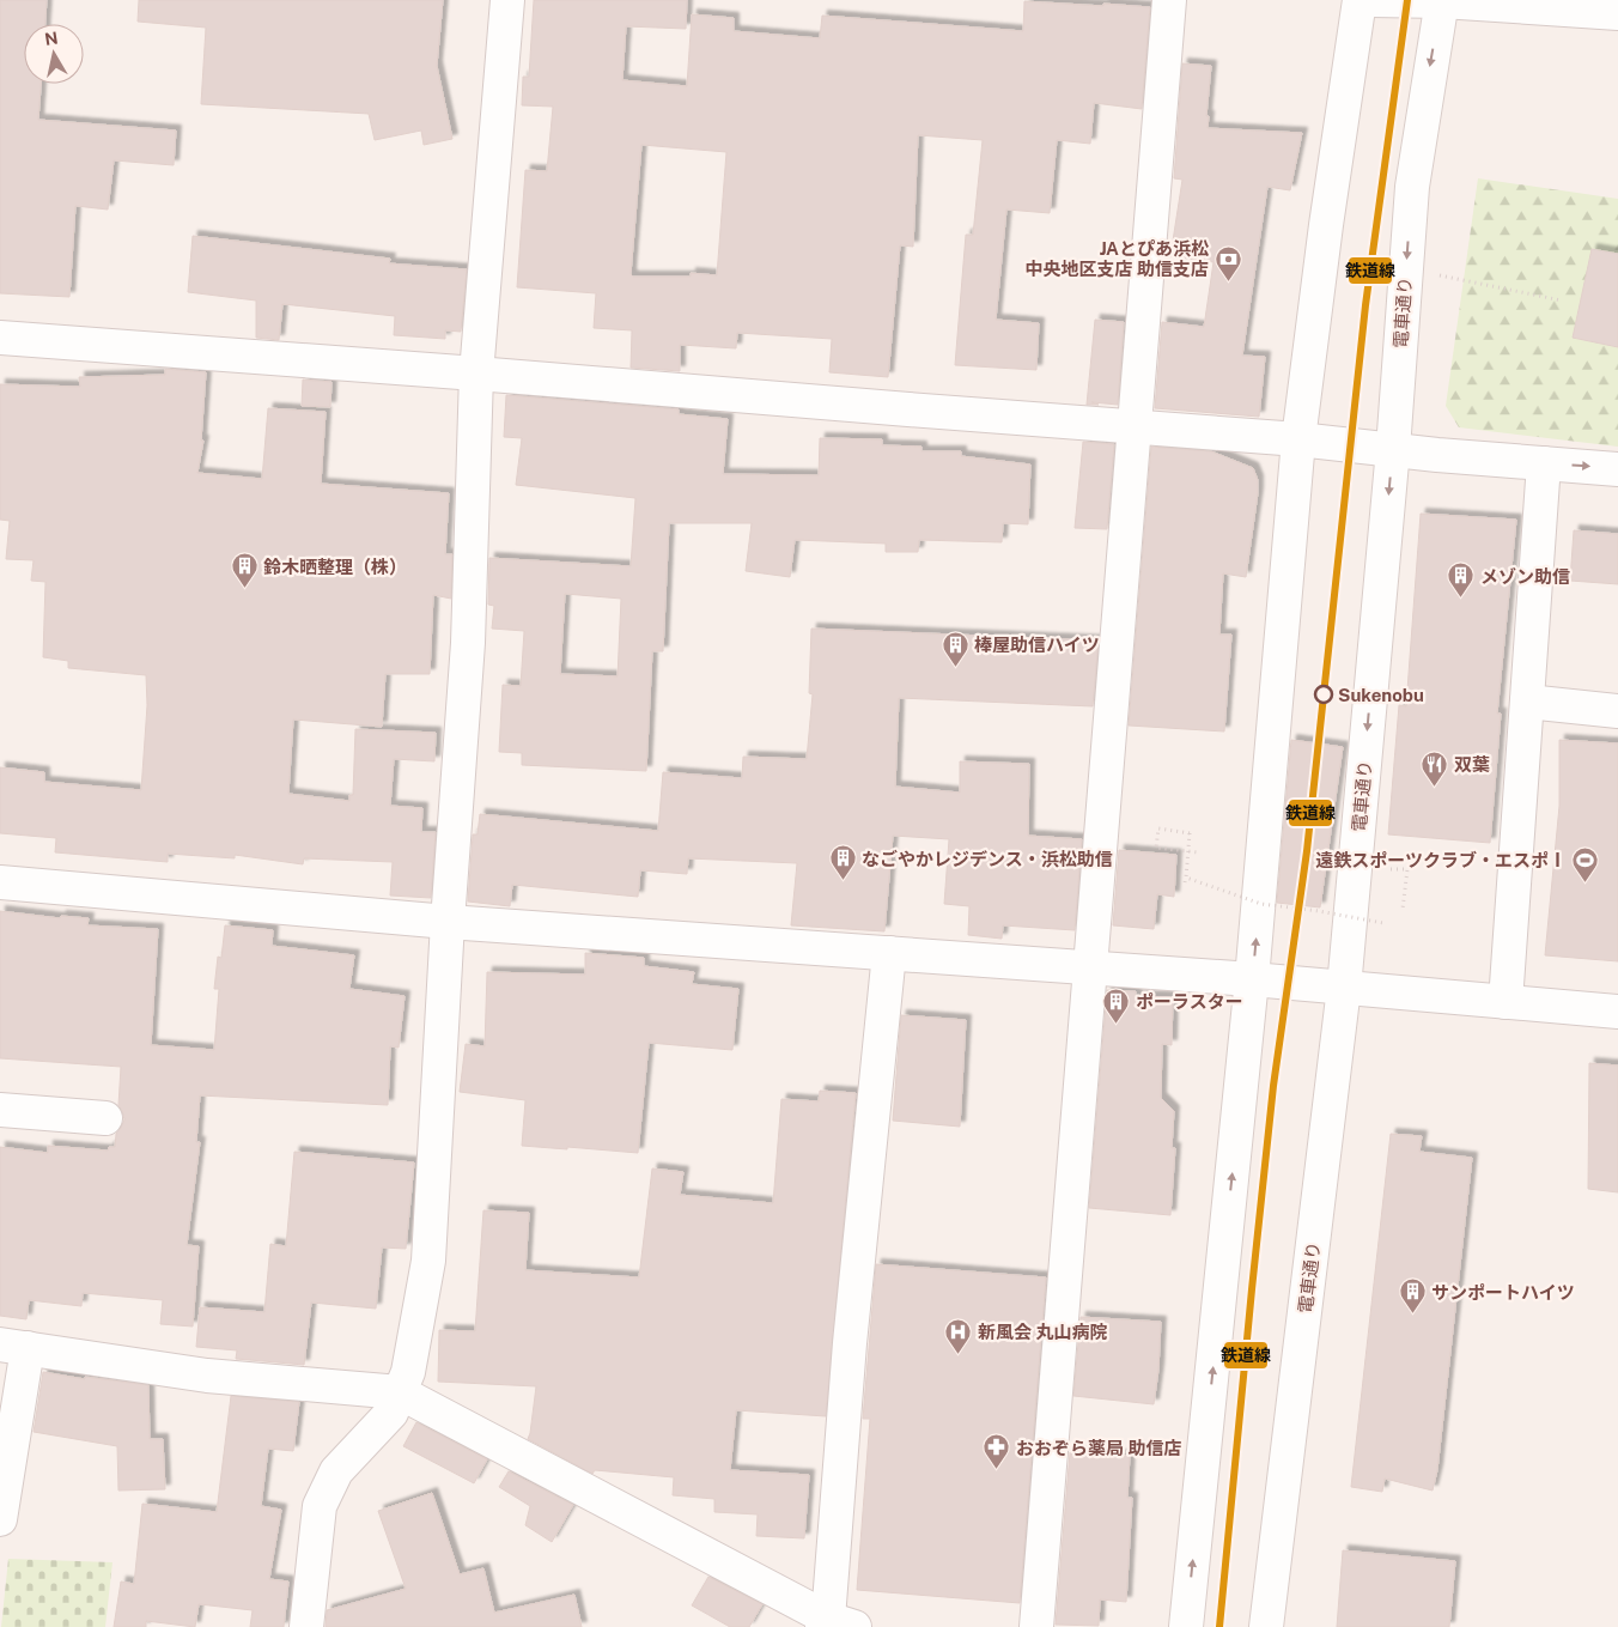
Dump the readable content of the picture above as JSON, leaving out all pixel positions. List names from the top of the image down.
{
  "streets": {
    "street": ["電車通り"]
  },
  "places": {
    "bank": ["JAとぴあ浜松 中央地区支店 助信支店"],
    "building": [
      "鈴木晒整理（株）",
      "メゾン助信",
      "棒屋助信ハイツ",
      "なごやかレジデンス・浜松助信",
      "ポーラスター",
      "サンポートハイツ"
    ],
    "other": ["Sukenobu"],
    "restaurant": ["双葉"],
    "sports": ["遠鉄スポーツクラブ・エスポⅠ"],
    "hospital": ["新風会 丸山病院"],
    "pharmacy": ["おおぞら薬局 助信店"]
  },
  "lines": ["transit line 鉄道線"],
  "north": "top"
}
